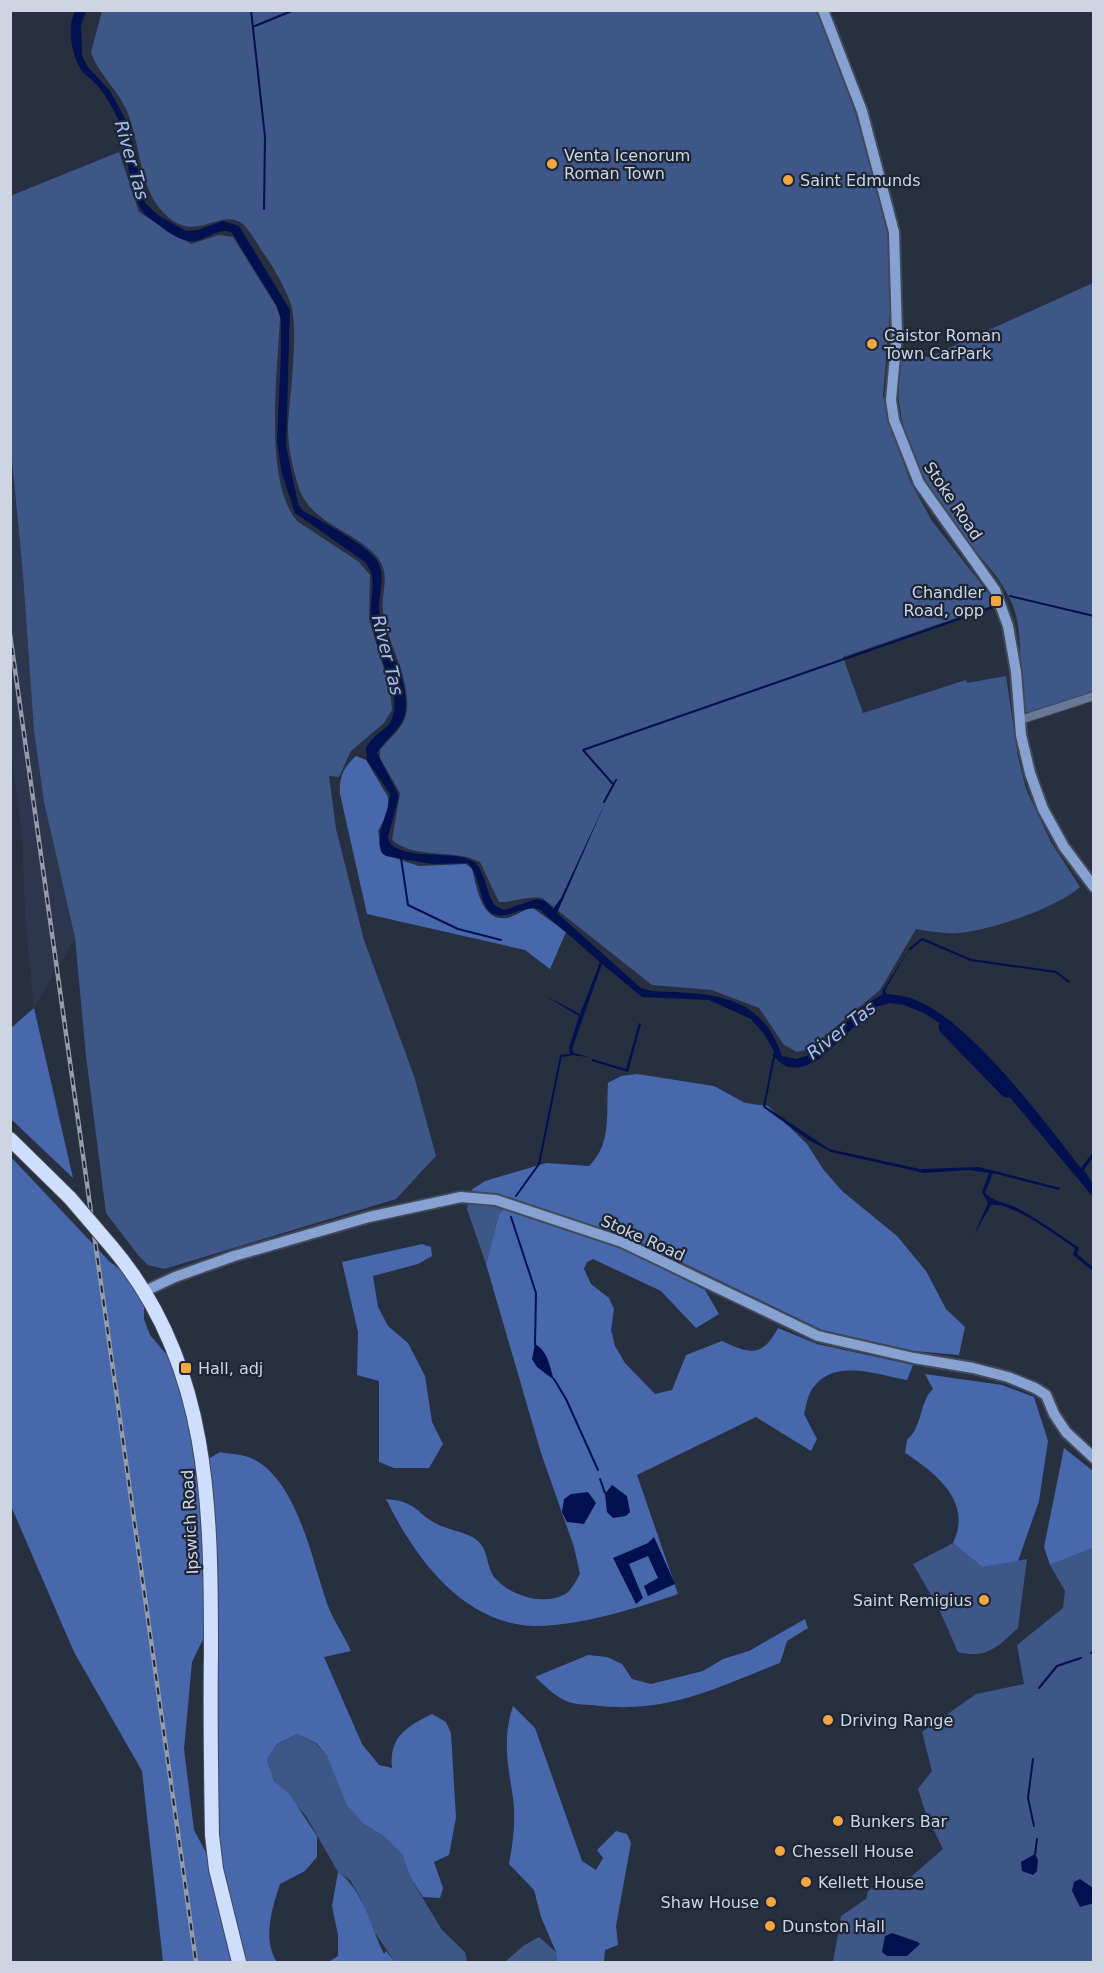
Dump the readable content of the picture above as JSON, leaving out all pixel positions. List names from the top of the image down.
{
  "streets": {
    "highway": ["Ipswich Road"],
    "street": ["Stoke Road"]
  },
  "crossings": [
    ["Stoke Road", "Ipswich Road"]
  ],
  "water": ["River Tas"],
  "places": {
    "other": [
      "Venta Icenorum Roman Town",
      "Saint Edmunds",
      "Caistor Roman Town CarPark",
      "Saint Remigius",
      "Driving Range",
      "Bunkers Bar",
      "Chessell House",
      "Kellett House",
      "Shaw House",
      "Dunston Hall"
    ],
    "transit": ["Chandler Road, opp", "Hall, adj"]
  }
}
